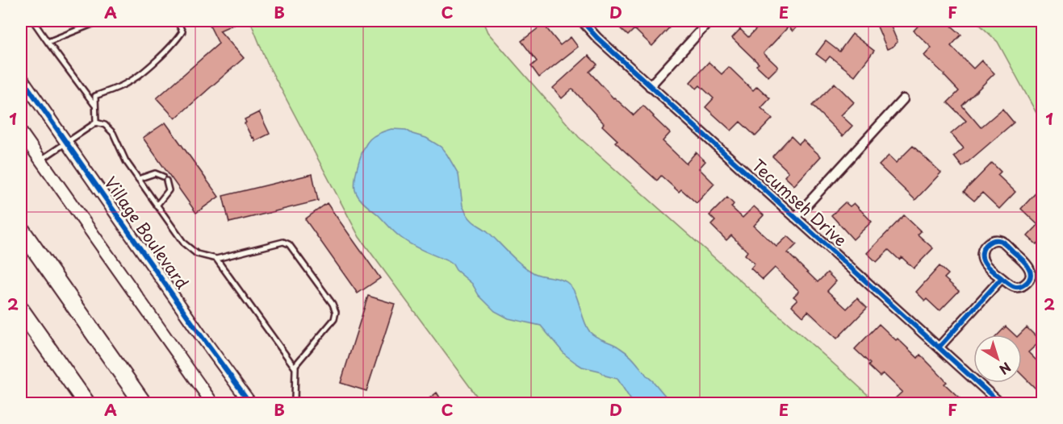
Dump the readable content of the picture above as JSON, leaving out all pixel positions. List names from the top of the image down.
{
  "streets": {
    "street": ["Tecumseh Drive", "Village Boulevard"]
  },
  "north": "bottom right",
  "grid": {
    "columns": [
      "A",
      "B",
      "C",
      "D",
      "E",
      "F"
    ],
    "rows": ["1", "2"]
  }
}
